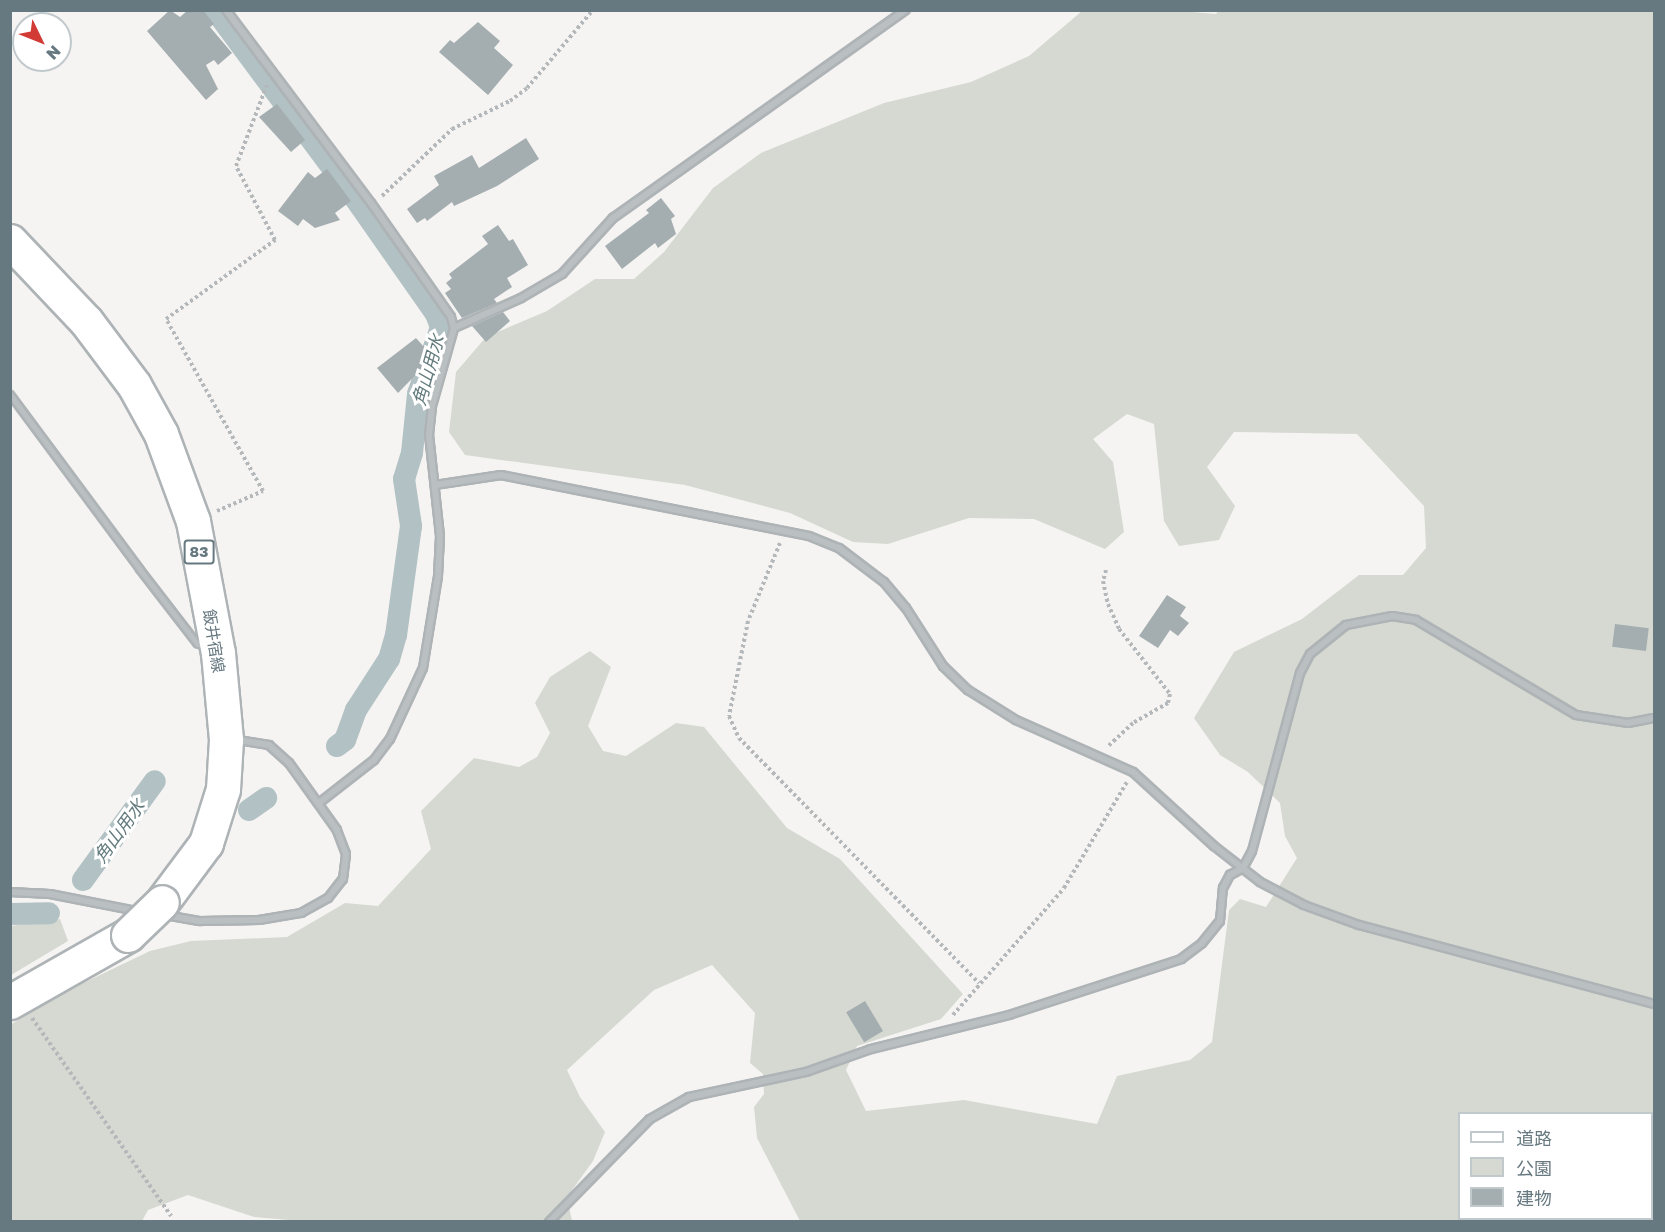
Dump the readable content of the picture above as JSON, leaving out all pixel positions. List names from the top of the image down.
{
  "streets": {
    "main road": ["83", "飯井宿線"]
  },
  "water": ["角山用水"],
  "legend": ["道路", "公園", "建物"],
  "north": "bottom right"
}
